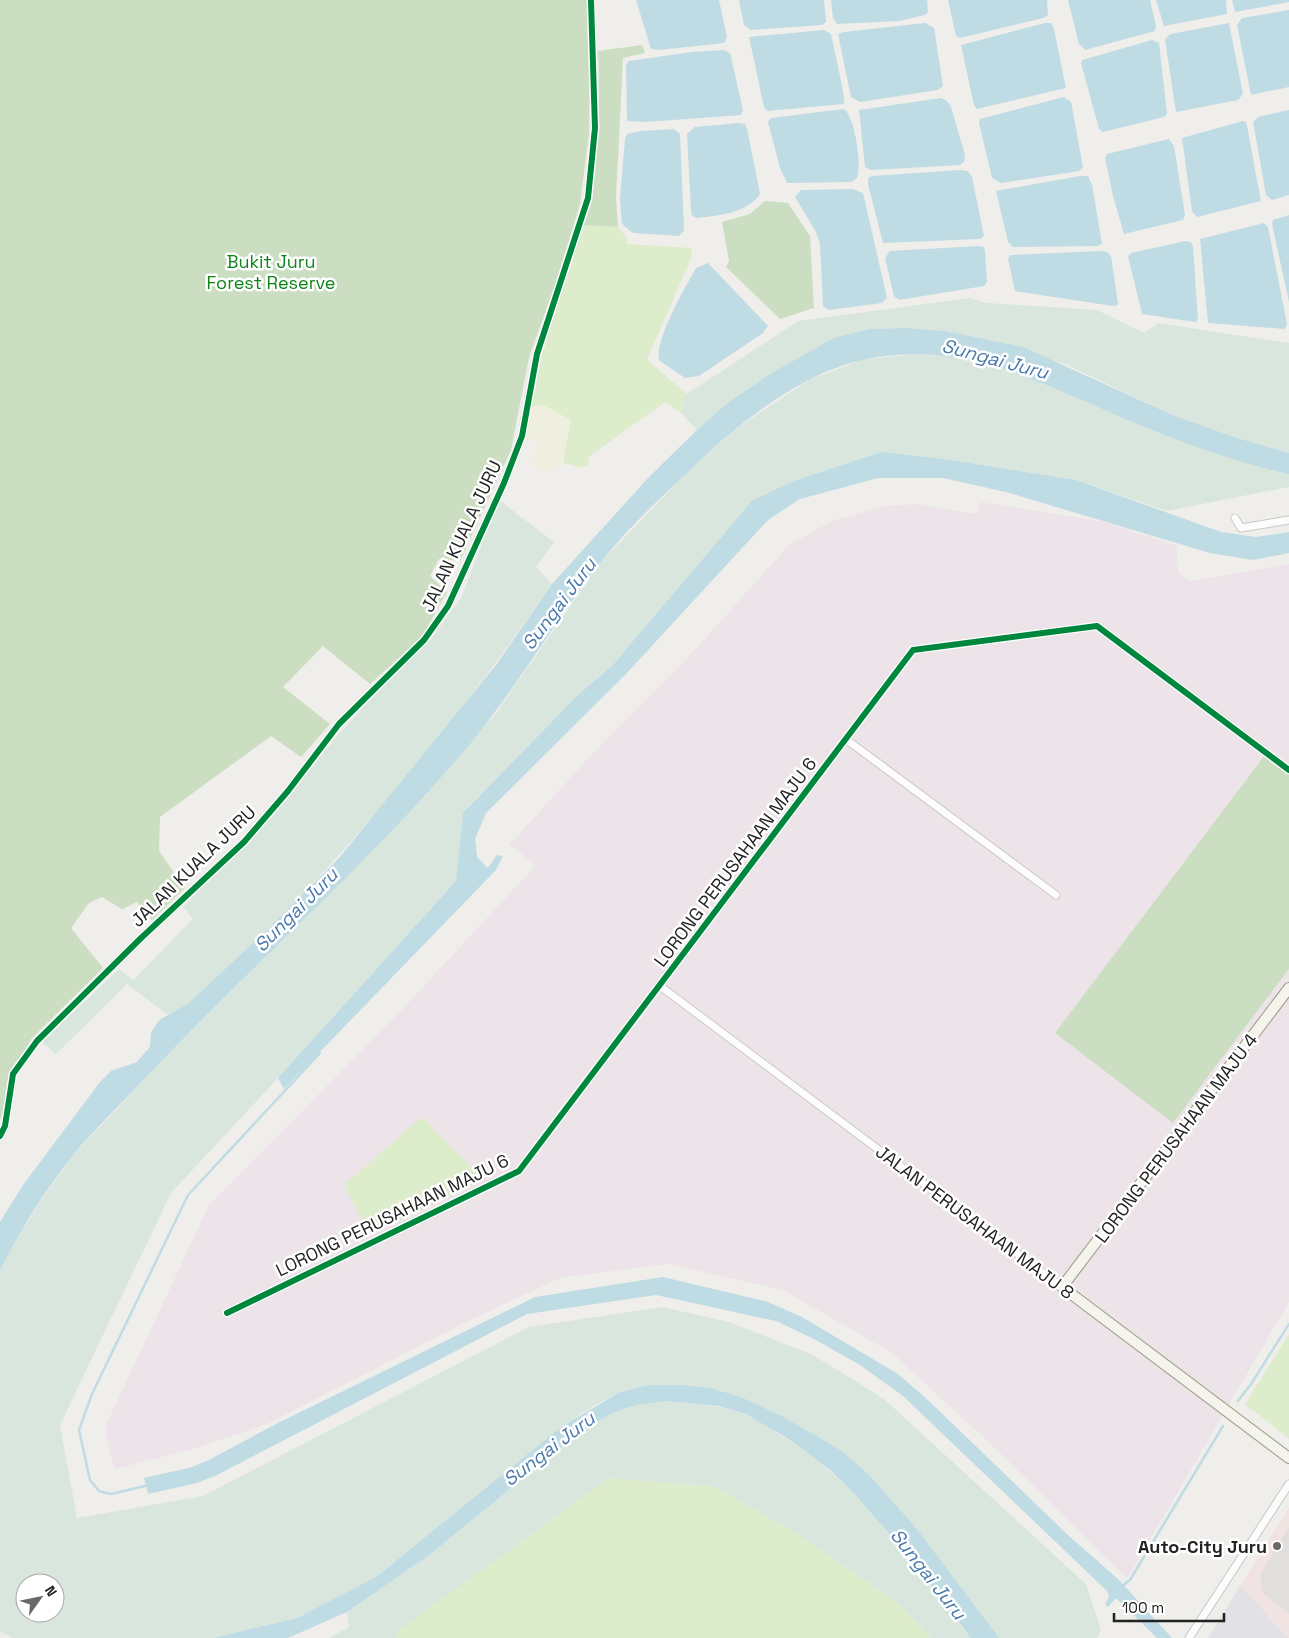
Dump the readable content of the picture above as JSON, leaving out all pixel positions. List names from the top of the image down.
{
  "streets": {
    "street": [
      "JALAN KUALA JURU",
      "LORONG PERUSAHAAN MAJU 6",
      "LORONG PERUSAHAAN MAJU 4",
      "JALAN PERUSAHAAN MAJU 8"
    ]
  },
  "crossings": [
    ["LORONG PERUSAHAAN MAJU 6", "JALAN PERUSAHAAN MAJU 8"],
    ["LORONG PERUSAHAAN MAJU 4", "JALAN PERUSAHAAN MAJU 8"]
  ],
  "water": ["Sungai Juru"],
  "parks": ["Bukit Juru Forest Reserve"],
  "places": ["Auto-City Juru"],
  "scale_bar": "100 m",
  "north": "top right"
}
